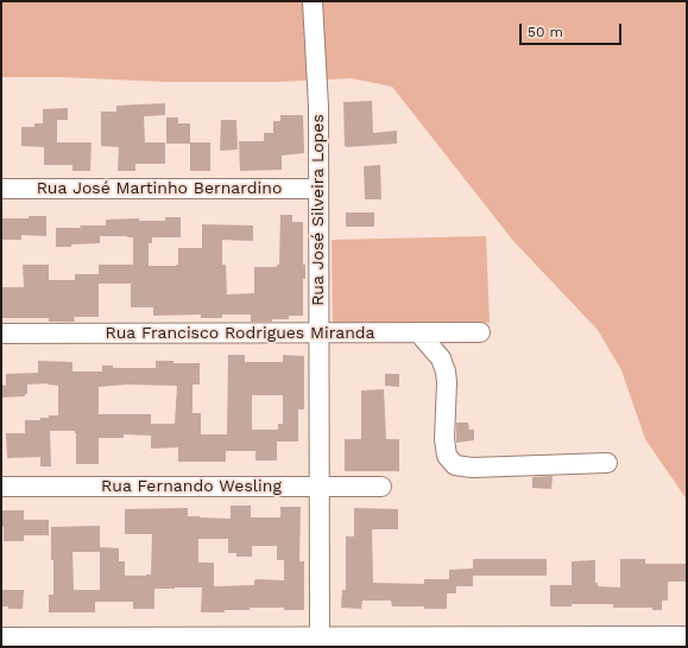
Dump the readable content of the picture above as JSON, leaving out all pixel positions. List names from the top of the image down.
{
  "streets": {
    "street": [
      "Rua José Martinho Bernardino",
      "Rua José Silveira Lopes",
      "Rua Francisco Rodrigues Miranda",
      "Rua Fernando Wesling"
    ]
  },
  "crossings": [
    ["Rua José Martinho Bernardino", "Rua José Silveira Lopes"],
    ["Rua José Silveira Lopes", "Rua Francisco Rodrigues Miranda"],
    ["Rua José Silveira Lopes", "Rua Fernando Wesling"]
  ],
  "scale_bar": "50 m"
}
